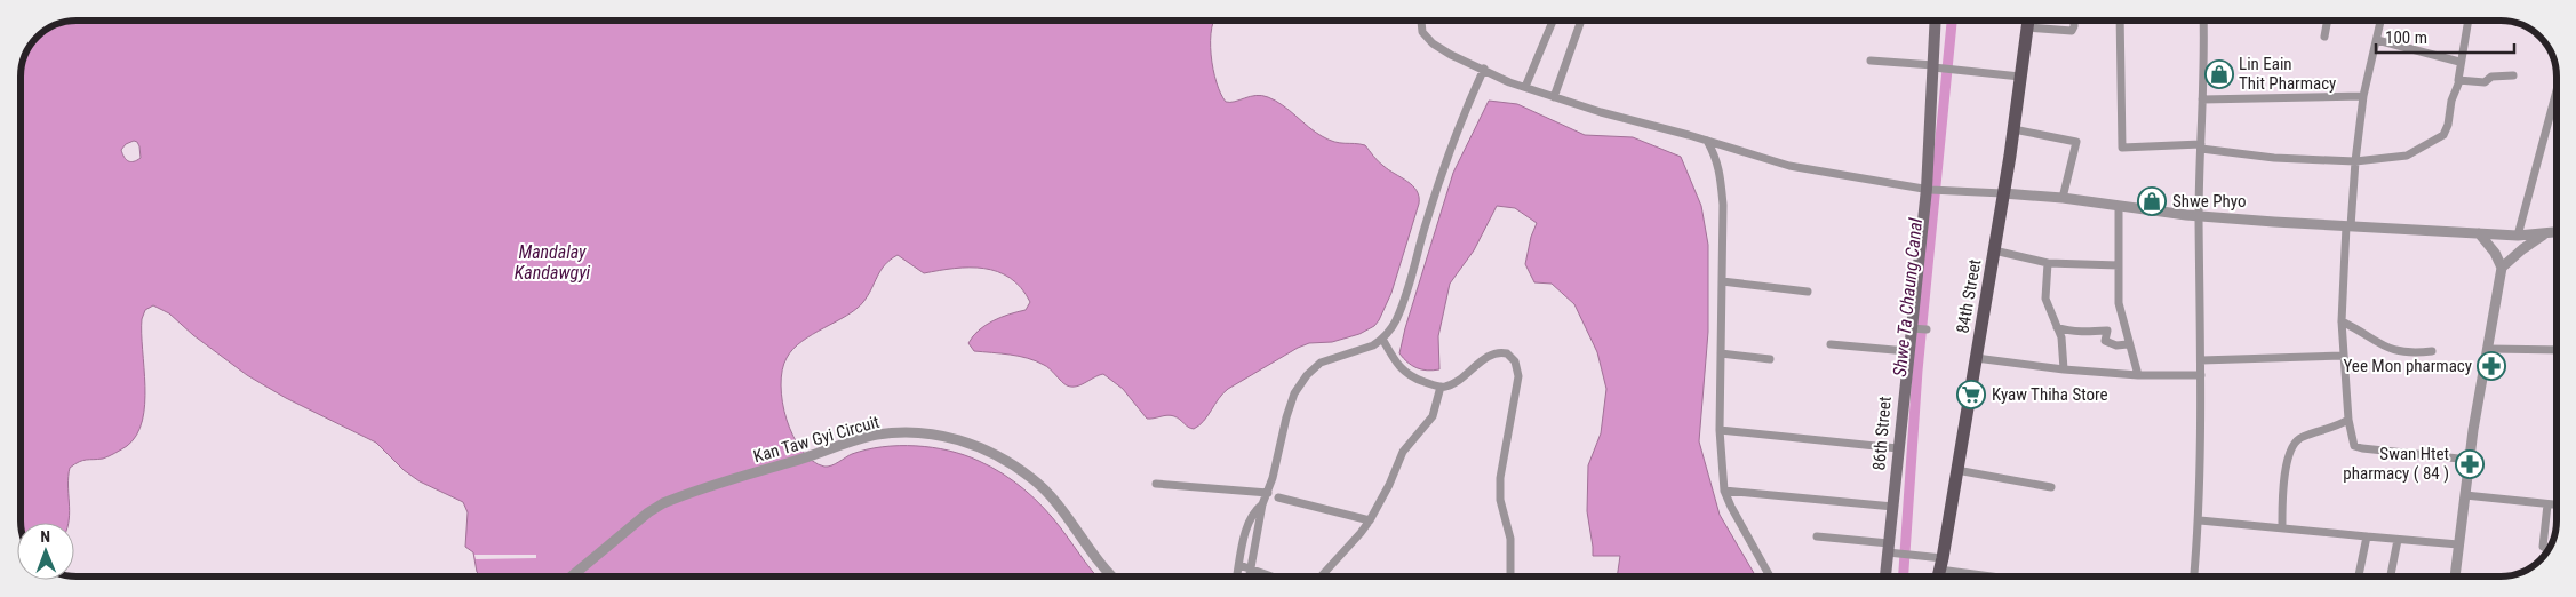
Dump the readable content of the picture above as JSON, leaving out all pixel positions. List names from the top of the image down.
{
  "streets": {
    "main road": ["84th Street", "86th Street"],
    "street": ["Kan Taw Gyi Circuit"]
  },
  "water": ["Mandalay Kandawgyi", "Shwe Ta Chaung Canal"],
  "places": {
    "shop": ["Lin Eain Thit Pharmacy", "Shwe Phyo"],
    "pharmacy": ["Yee Mon pharmacy", "Swan Htet pharmacy ( 84 )"],
    "supermarket": ["Kyaw Thiha Store"]
  },
  "scale_bar": "100 m",
  "north": "top"
}
